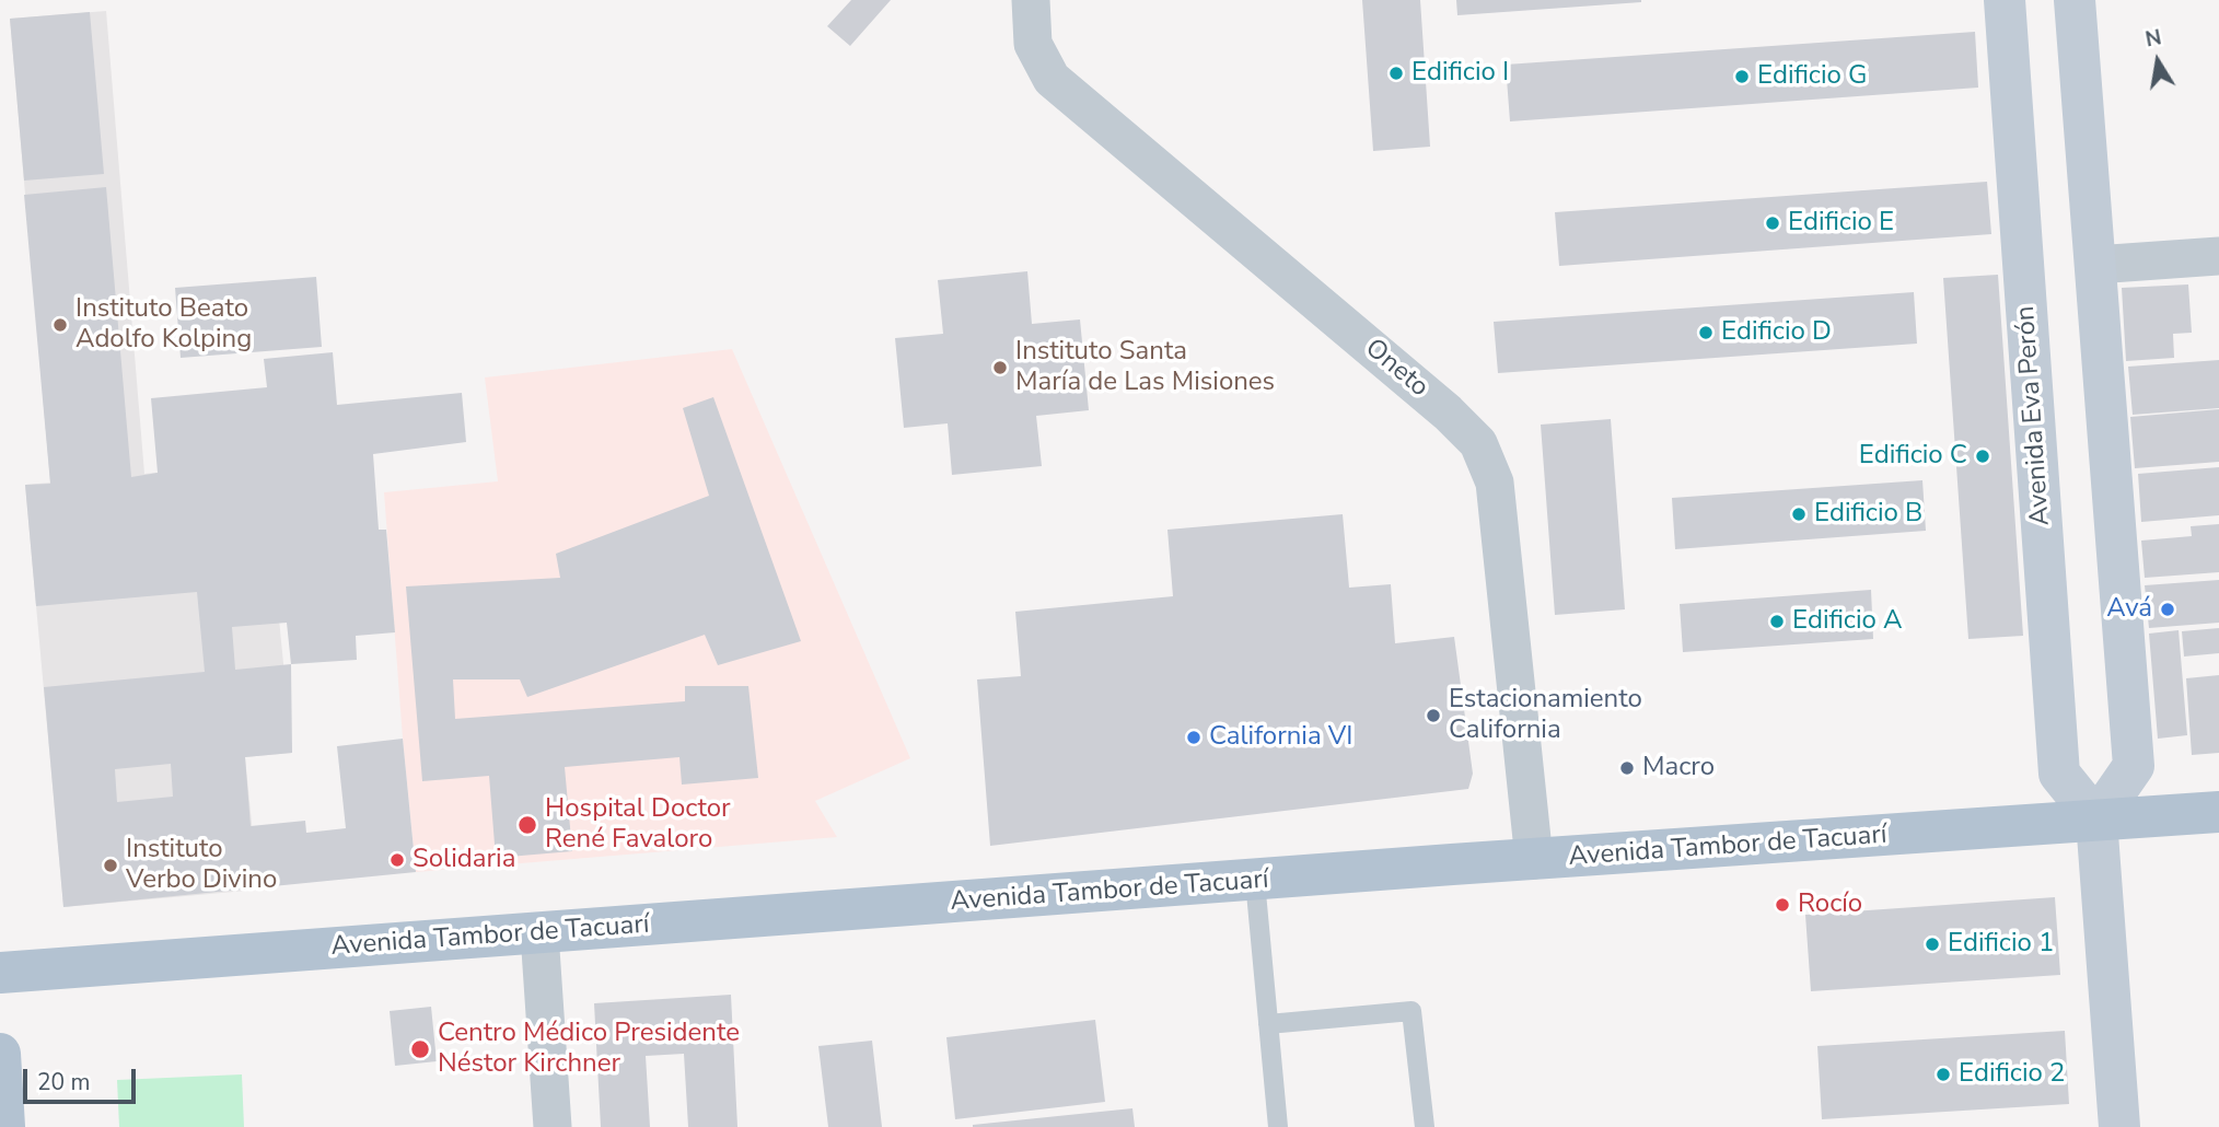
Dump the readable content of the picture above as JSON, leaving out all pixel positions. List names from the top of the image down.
{
  "streets": {
    "main road": ["Avenida Eva Perón", "Avenida Tambor de Tacuarí"],
    "street": ["Oneto"]
  },
  "crossings": [
    ["Oneto", "Avenida Tambor de Tacuarí"],
    ["Avenida Eva Perón", "Avenida Tambor de Tacuarí"]
  ],
  "places": [
    "Edificio I",
    "Edificio G",
    "Edificio E",
    "Instituto Beato Adolfo Kolping",
    "Edificio D",
    "Instituto Santa María de Las Misiones",
    "Edificio C",
    "Edificio B",
    "Avá",
    "Edificio A",
    "Estacionamiento California",
    "California VI",
    "Macro",
    "Hospital Doctor René Favaloro",
    "Solidaria",
    "Instituto Verbo Divino",
    "Rocío",
    "Edificio 1",
    "Centro Médico Presidente Néstor Kirchner",
    "Edificio 2"
  ],
  "scale_bar": "20 m",
  "north": "top"
}
